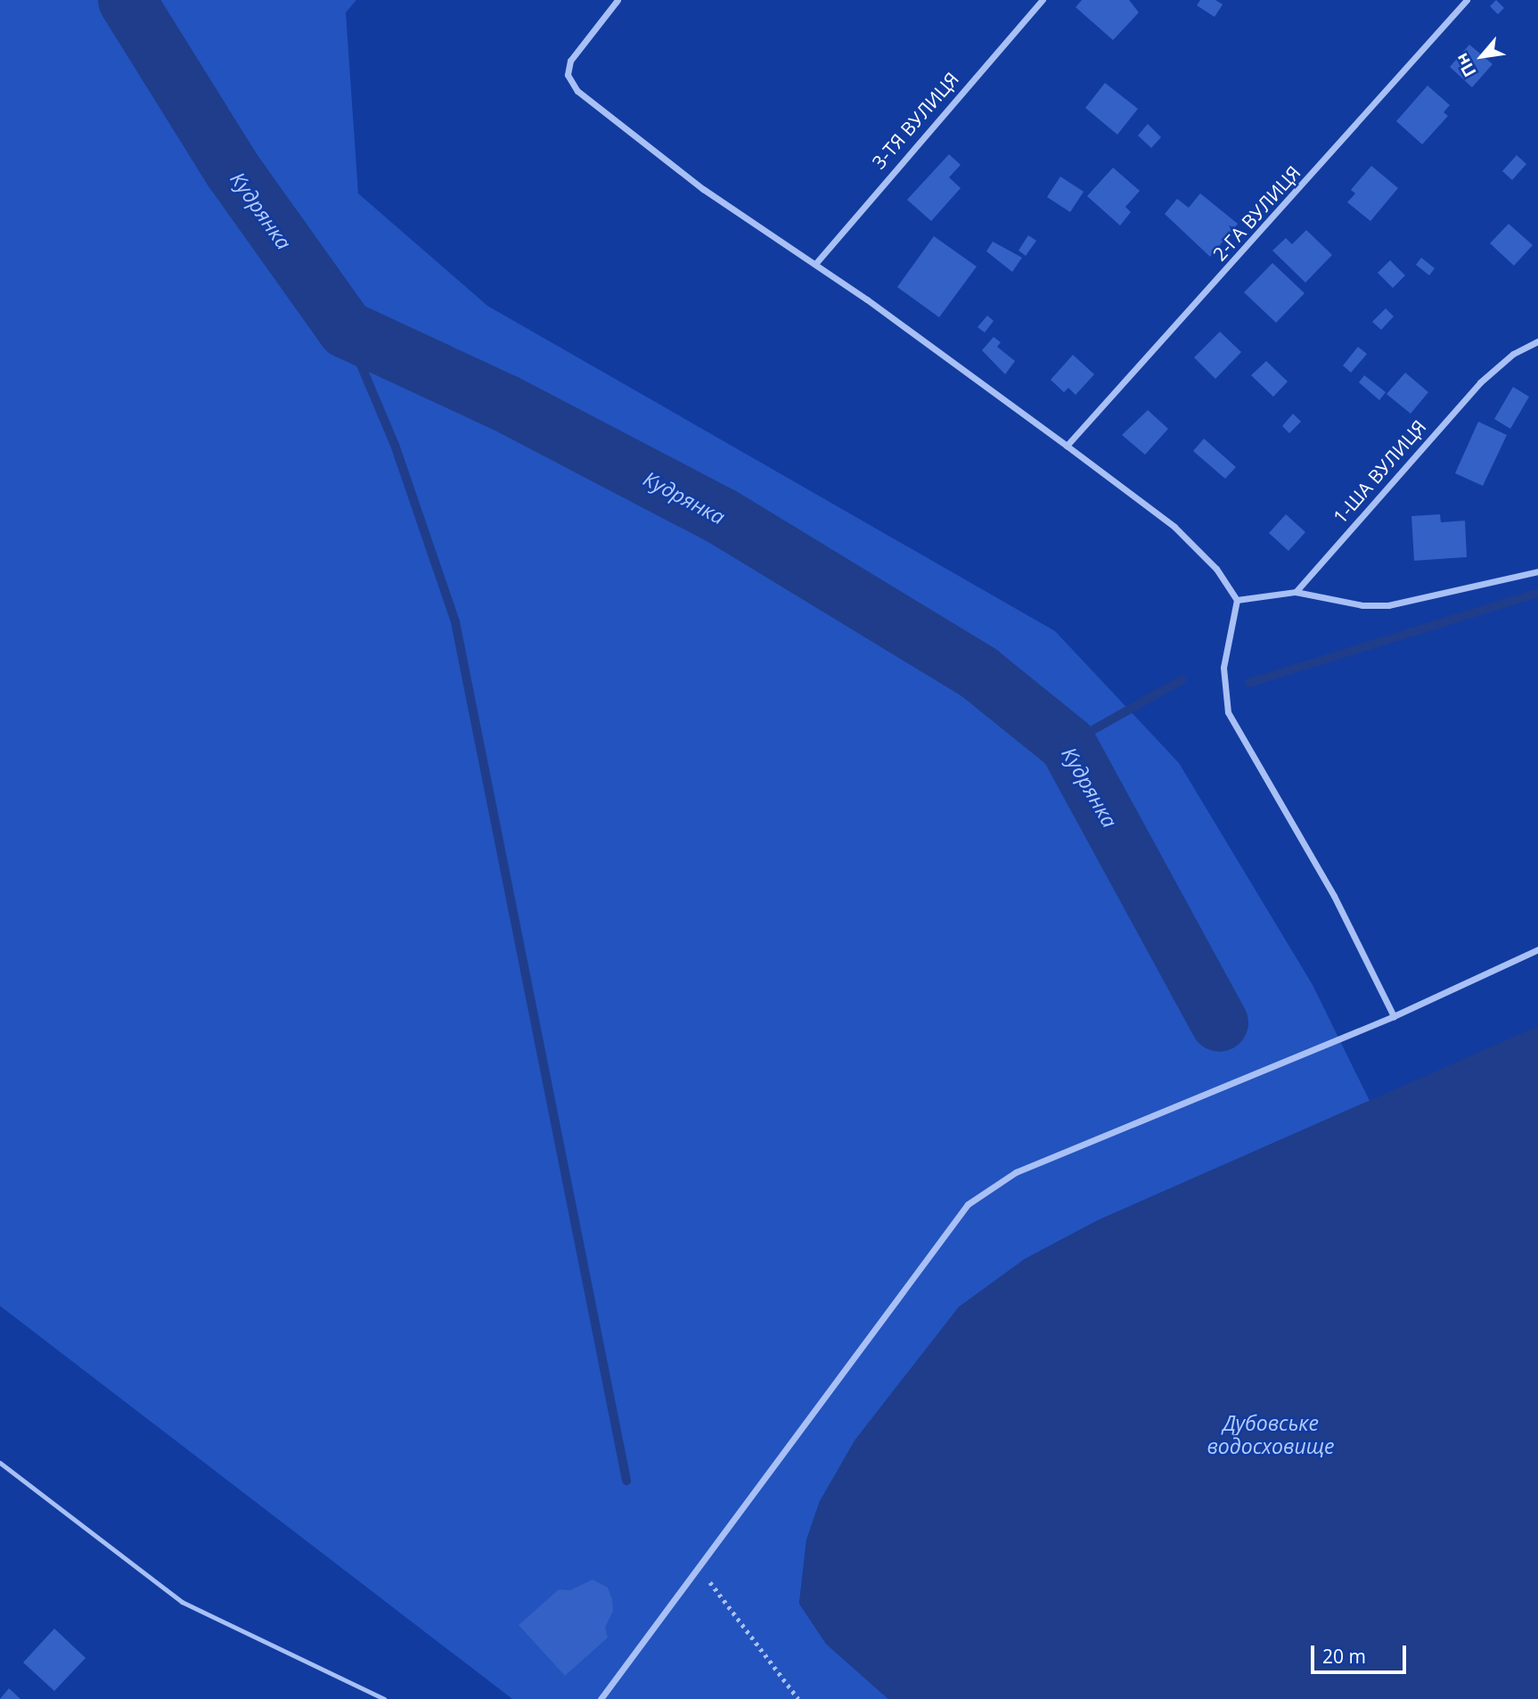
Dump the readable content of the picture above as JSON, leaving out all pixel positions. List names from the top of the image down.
{
  "streets": {
    "street": ["3-ТЯ ВУЛИЦЯ", "2-ГА ВУЛИЦЯ", "1-ША ВУЛИЦЯ"]
  },
  "water": ["Кудрянка", "Дубовське водосховище"],
  "scale_bar": "20 m",
  "north": "bottom left"
}
